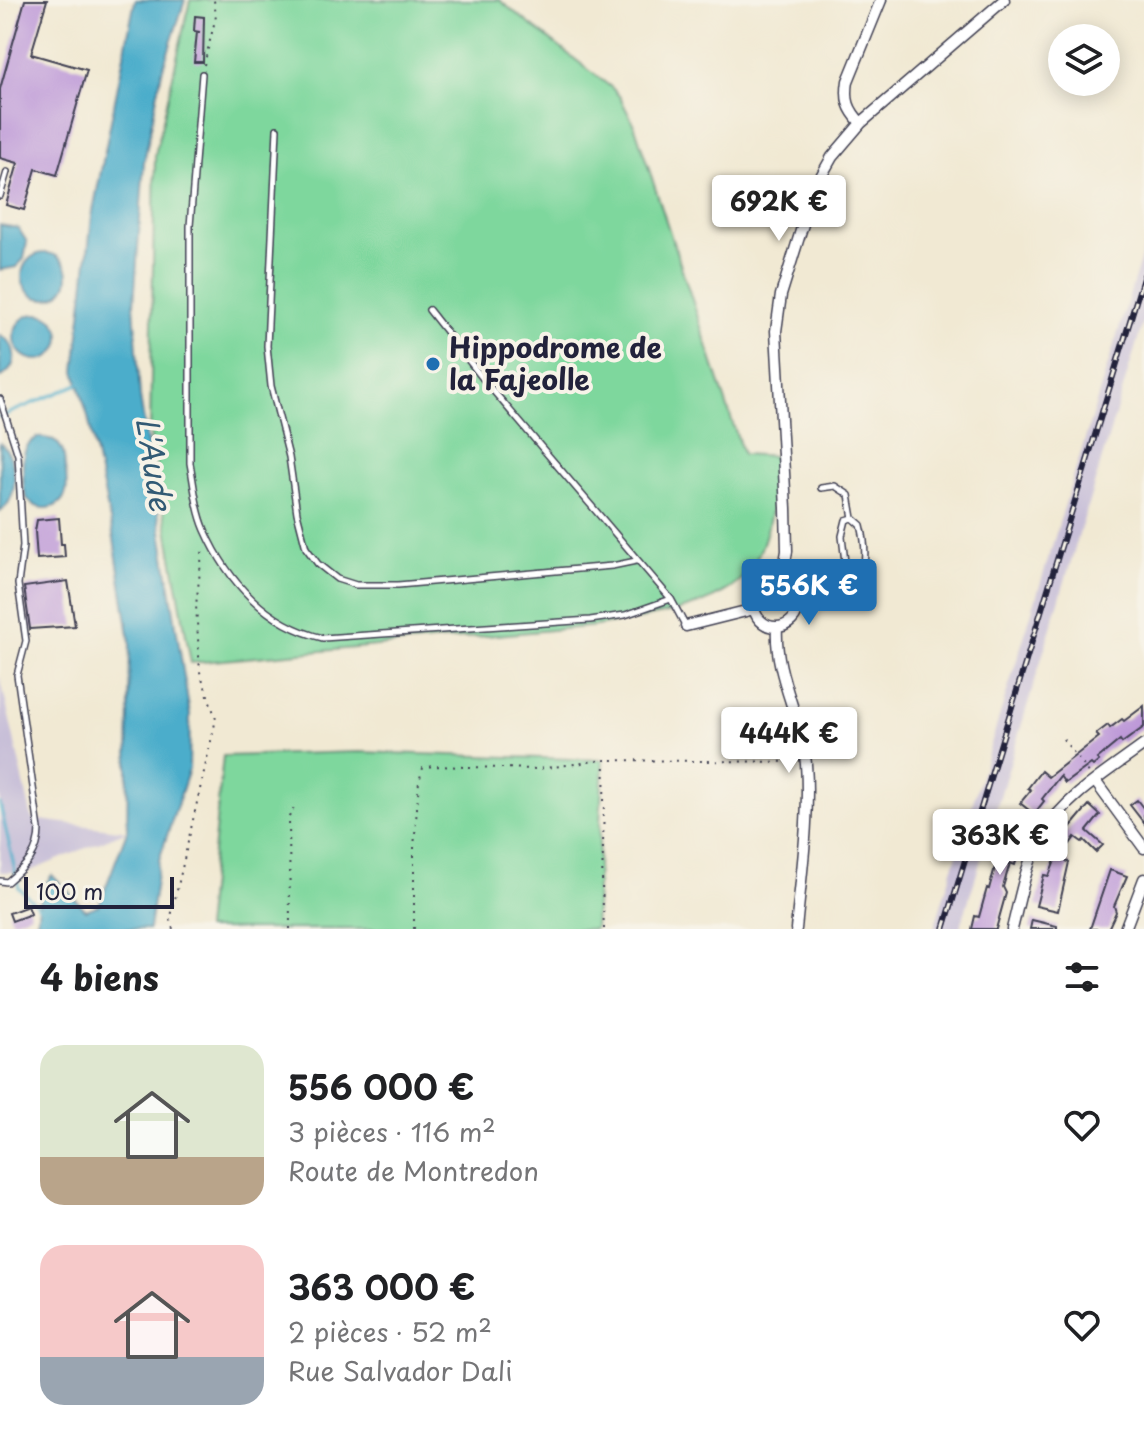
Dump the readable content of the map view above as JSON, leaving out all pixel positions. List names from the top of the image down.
{
  "water": ["L'Aude"],
  "places": ["Hippodrome de la Fajeolle"],
  "scale_bar": "100 m",
  "page": {
    "price": [
      "692K €",
      "556K €",
      "444K €",
      "363K €"
    ],
    "scale": "100 m",
    "heading": "4 biens",
    "list": [
      {
        "name": "556 000 €",
        "note": "3 pièces · 116 m² · Route de Montredon"
      },
      {
        "name": "363 000 €",
        "note": "2 pièces · 52 m² · Rue Salvador Dali"
      }
    ]
  }
}
